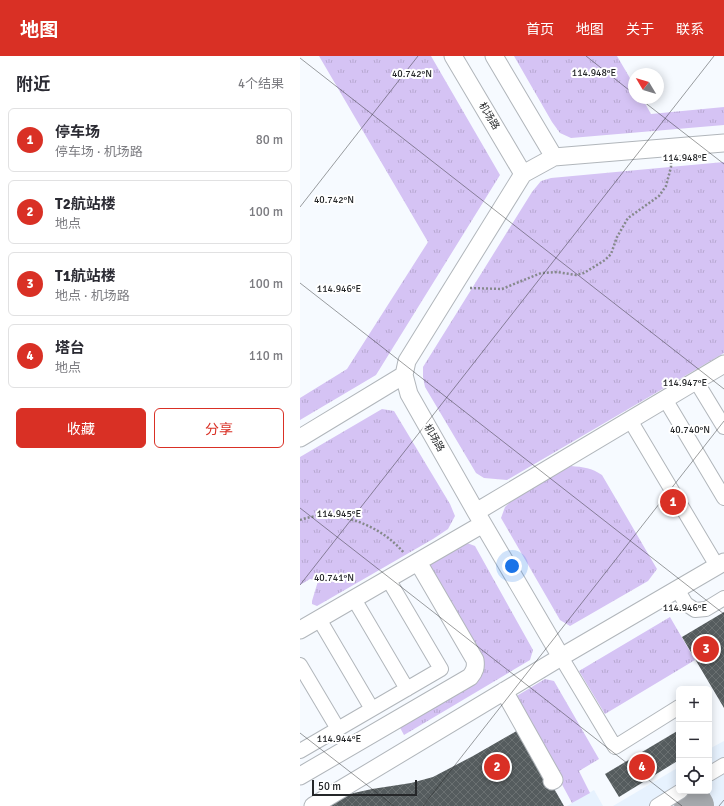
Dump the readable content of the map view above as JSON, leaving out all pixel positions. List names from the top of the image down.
{
  "streets": {
    "street": ["机场路"]
  },
  "scale_bar": "50 m",
  "north": "top left",
  "page": {
    "header": "地图",
    "nav": [
      "首页",
      "地图",
      "关于",
      "联系"
    ],
    "heading": ["附近", "4个结果"],
    "list": [
      {
        "mark": "1",
        "name": "停车场",
        "note": "停车场 · 机场路",
        "value": "80 m"
      },
      {
        "mark": "2",
        "name": "T2航站楼",
        "note": "地点",
        "value": "100 m"
      },
      {
        "mark": "3",
        "name": "T1航站楼",
        "note": "地点 · 机场路",
        "value": "100 m"
      },
      {
        "mark": "4",
        "name": "塔台",
        "note": "地点",
        "value": "110 m"
      }
    ],
    "buttons": ["收藏", "分享"],
    "pins": [
      "1",
      "3",
      "2",
      "4"
    ],
    "map_buttons": ["+", "−"],
    "scale": "50 m"
  },
  "coordinates": [
    "114.948°E",
    "40.742°N",
    "114.946°E",
    "114.947°E",
    "40.740°N",
    "114.945°E",
    "40.741°N",
    "114.944°E"
  ]
}
